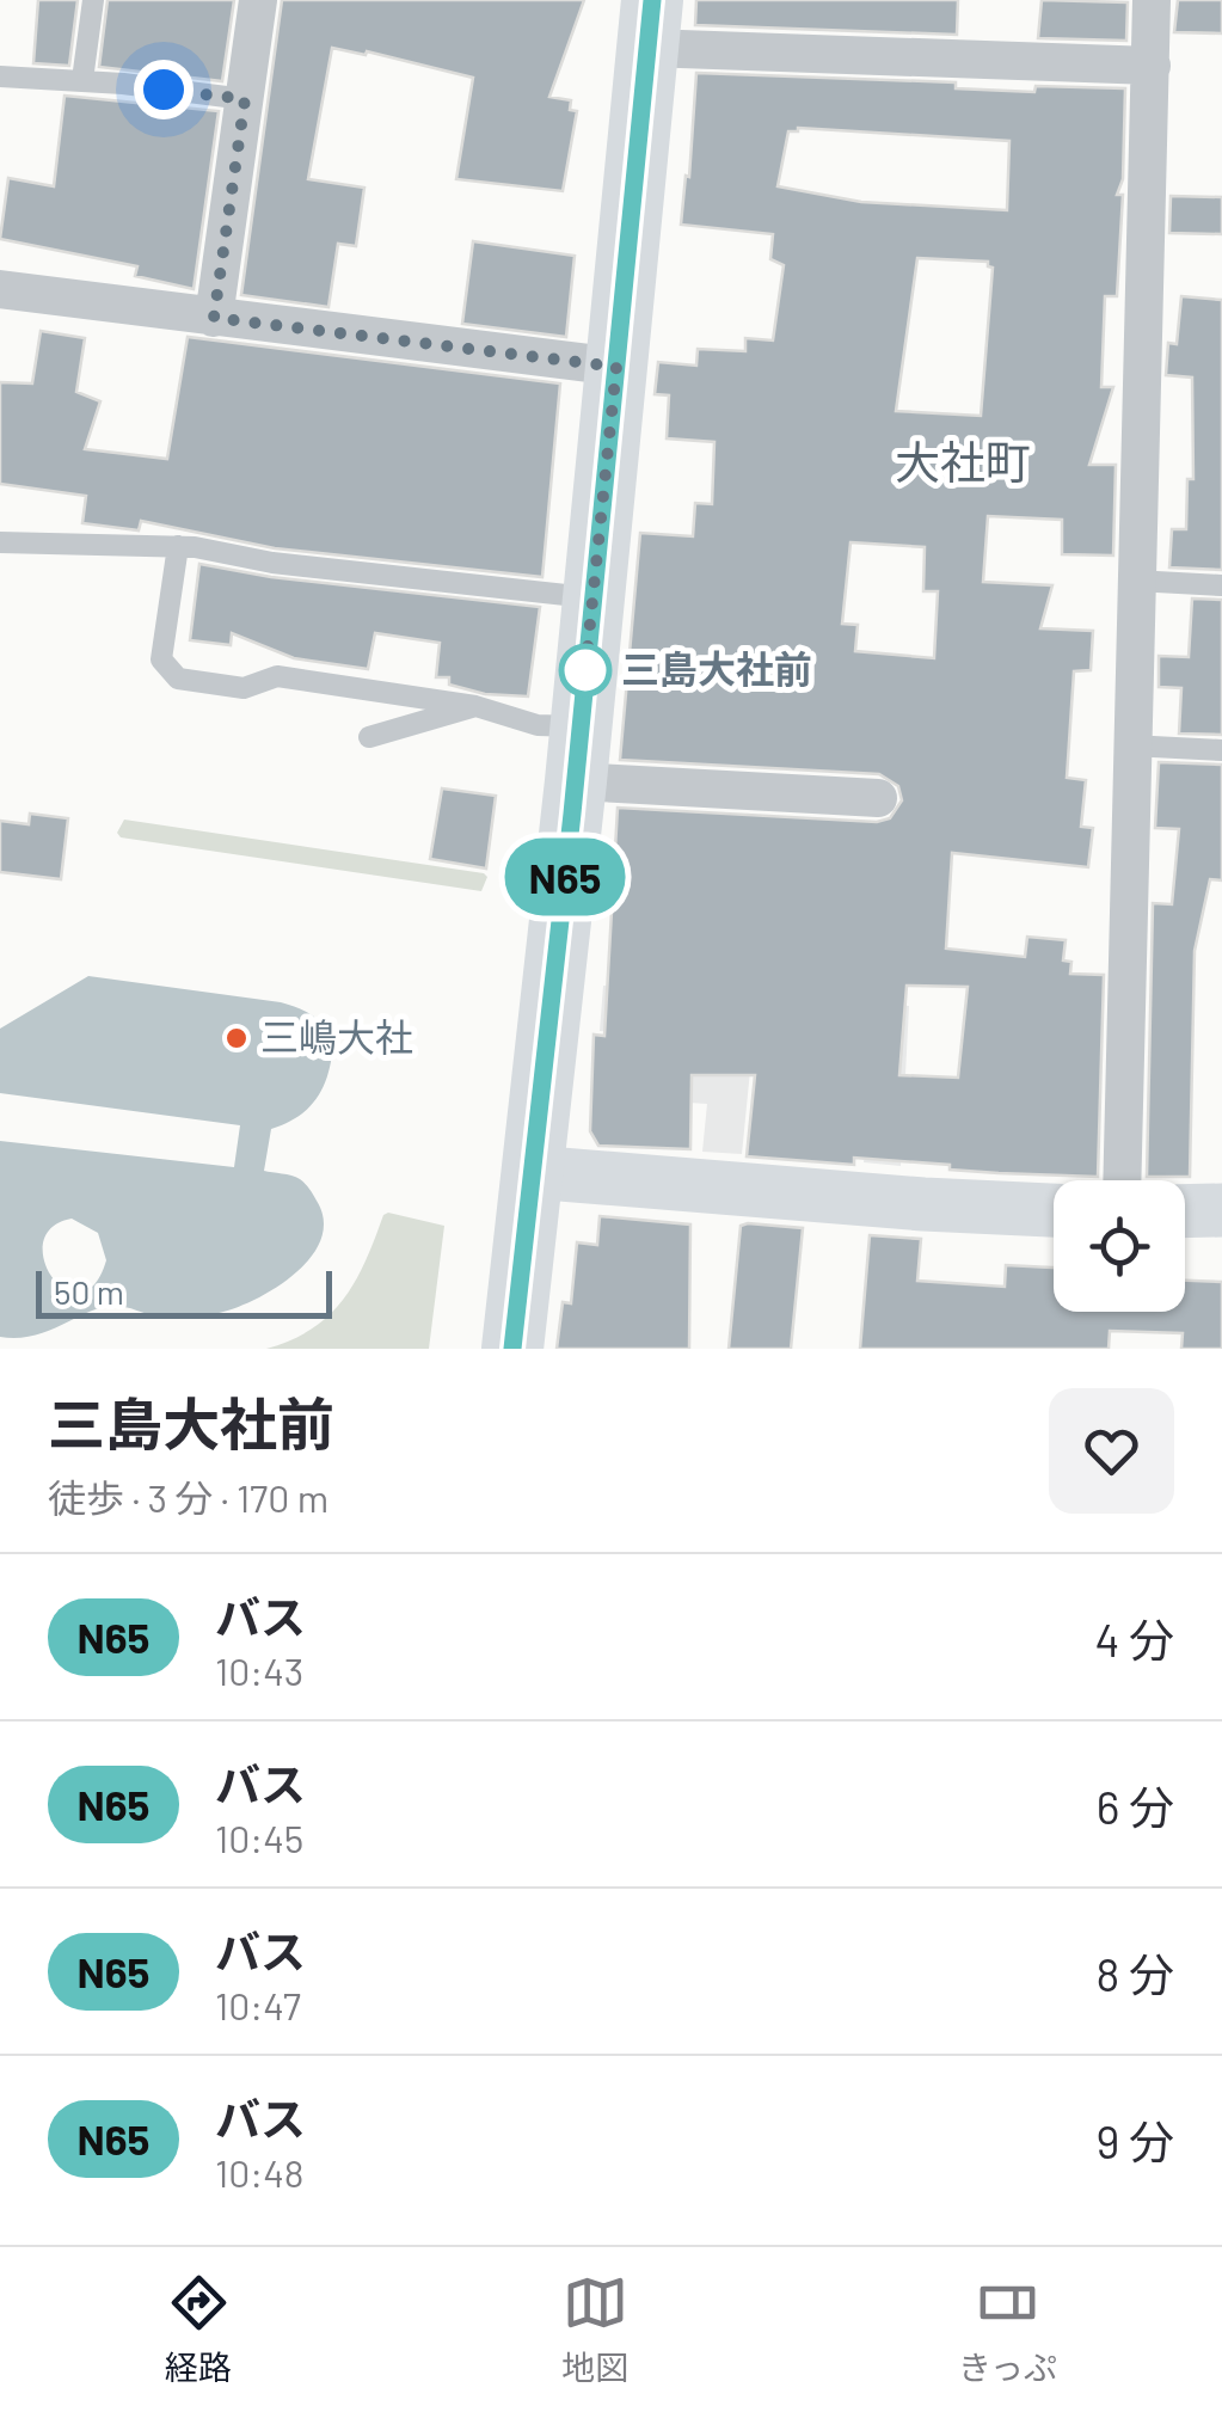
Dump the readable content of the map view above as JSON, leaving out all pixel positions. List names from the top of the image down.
{
  "districts": ["大社町"],
  "places": ["三島大社前", "三嶋大社"],
  "lines": ["bus line N65"],
  "scale_bar": "50 m",
  "page": {
    "on_map": "N65",
    "scale": "50 m",
    "heading": ["三島大社前", "徒歩 · 3 分 · 170 m"],
    "list": [
      {
        "mark": "N65",
        "name": "バス",
        "note": "10:43",
        "value": "4 分"
      },
      {
        "mark": "N65",
        "name": "バス",
        "note": "10:45",
        "value": "6 分"
      },
      {
        "mark": "N65",
        "name": "バス",
        "note": "10:47",
        "value": "8 分"
      },
      {
        "mark": "N65",
        "name": "バス",
        "note": "10:48",
        "value": "9 分"
      }
    ],
    "tabs": ["経路", "地図", "きっぷ"]
  }
}
